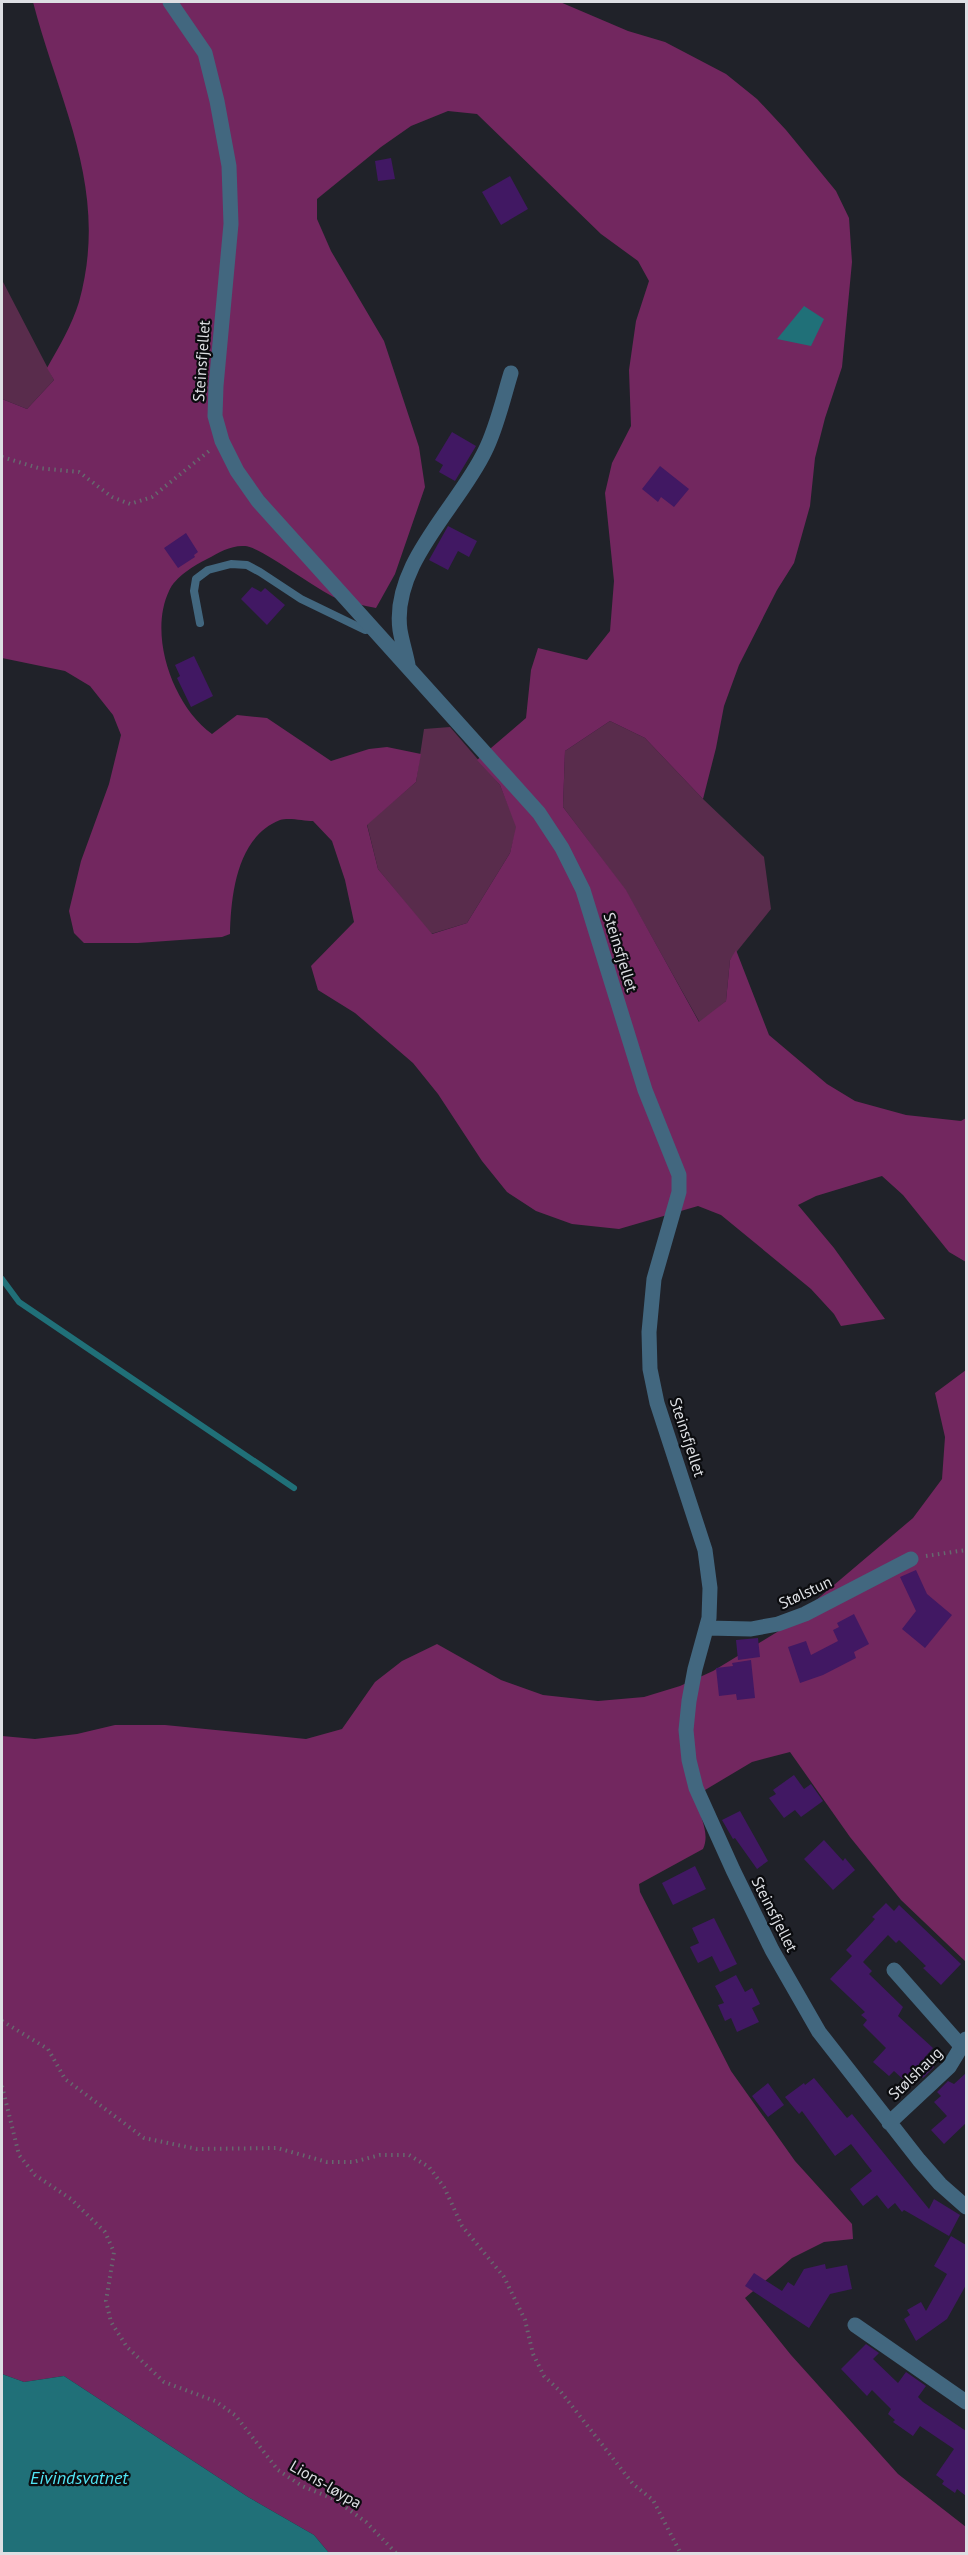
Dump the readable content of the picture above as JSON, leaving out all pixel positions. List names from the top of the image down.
{
  "streets": {
    "street": ["Steinsfjellet", "Stølstun", "Stølshaug"],
    "path": ["Lions-løypa"]
  },
  "crossings": [
    ["Steinsfjellet", "Stølstun"],
    ["Steinsfjellet", "Stølshaug"]
  ],
  "water": ["Eivindsvatnet"]
}
